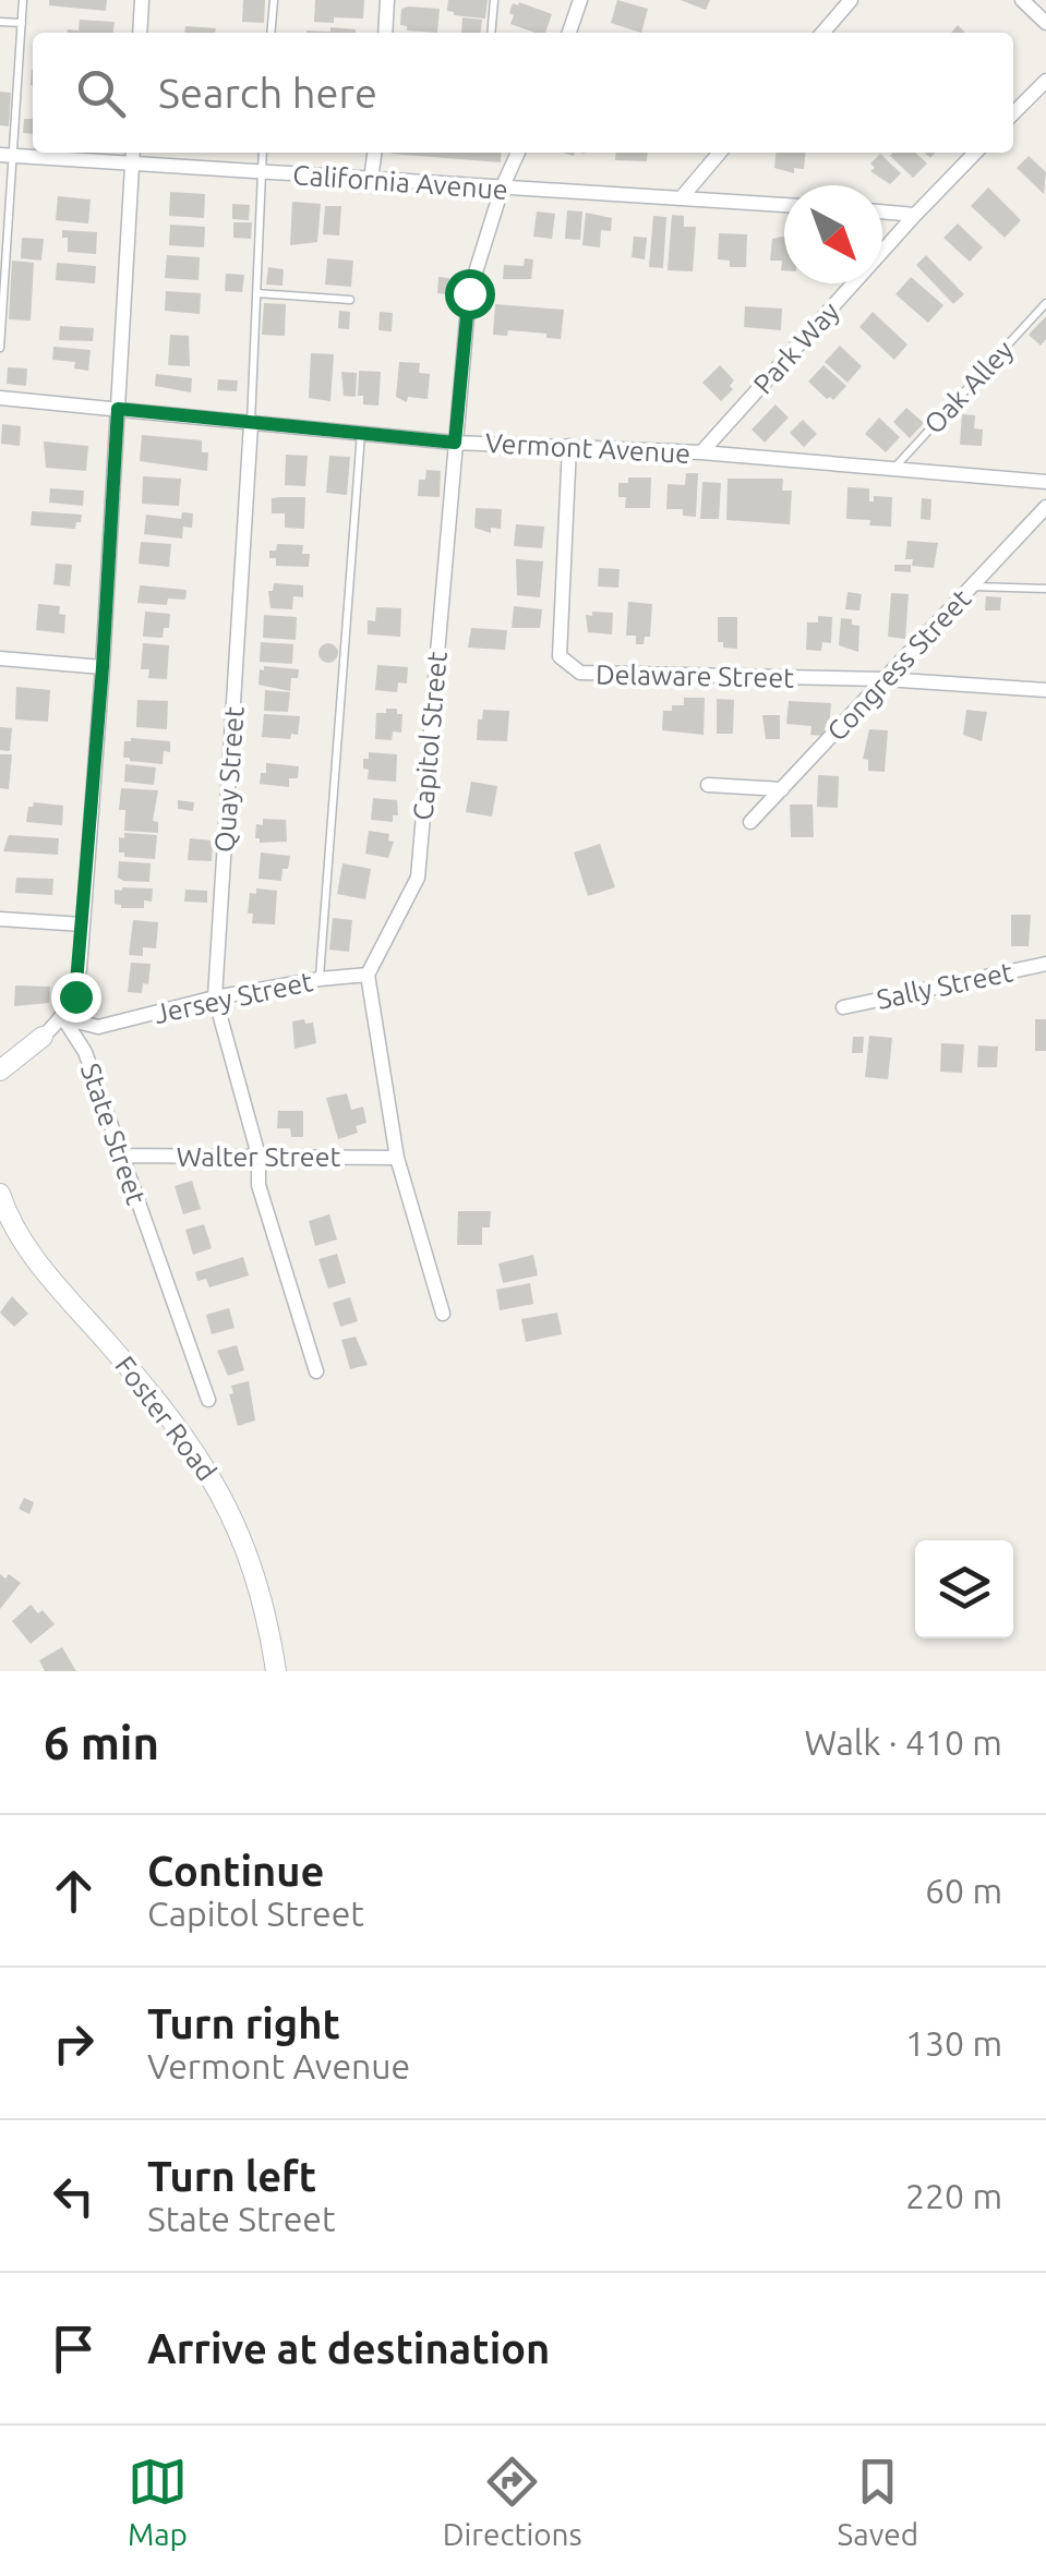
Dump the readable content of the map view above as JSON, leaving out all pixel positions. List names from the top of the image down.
{
  "streets": {
    "street": [
      "California Avenue",
      "Park Way",
      "Vermont Avenue",
      "Congress Street",
      "Delaware Street",
      "Capitol Street",
      "Quay Street",
      "Sally Street",
      "Jersey Street",
      "State Street",
      "Walter Street",
      "Foster Road"
    ],
    "lane": ["Oak Alley"]
  },
  "crossings": [
    ["California Avenue", "Capitol Street"],
    ["California Avenue", "Quay Street"],
    ["Park Way", "Vermont Avenue"],
    ["Oak Alley", "Vermont Avenue"],
    ["Vermont Avenue", "Delaware Street"],
    ["Vermont Avenue", "Capitol Street"],
    ["Vermont Avenue", "Quay Street"],
    ["Congress Street", "Delaware Street"],
    ["Capitol Street", "Jersey Street"],
    ["Quay Street", "Jersey Street"],
    ["Quay Street", "Walter Street"],
    ["Jersey Street", "State Street"],
    ["State Street", "Walter Street"]
  ],
  "north": "bottom right",
  "page": {
    "search": "Search here",
    "heading": ["6 min", "Walk · 410 m"],
    "list": [
      ["Continue", "Capitol Street", "60 m"],
      ["Turn right", "Vermont Avenue", "130 m"],
      ["Turn left", "State Street", "220 m"],
      "Arrive at destination"
    ],
    "nav": ["Map", "Directions", "Saved"]
  }
}
